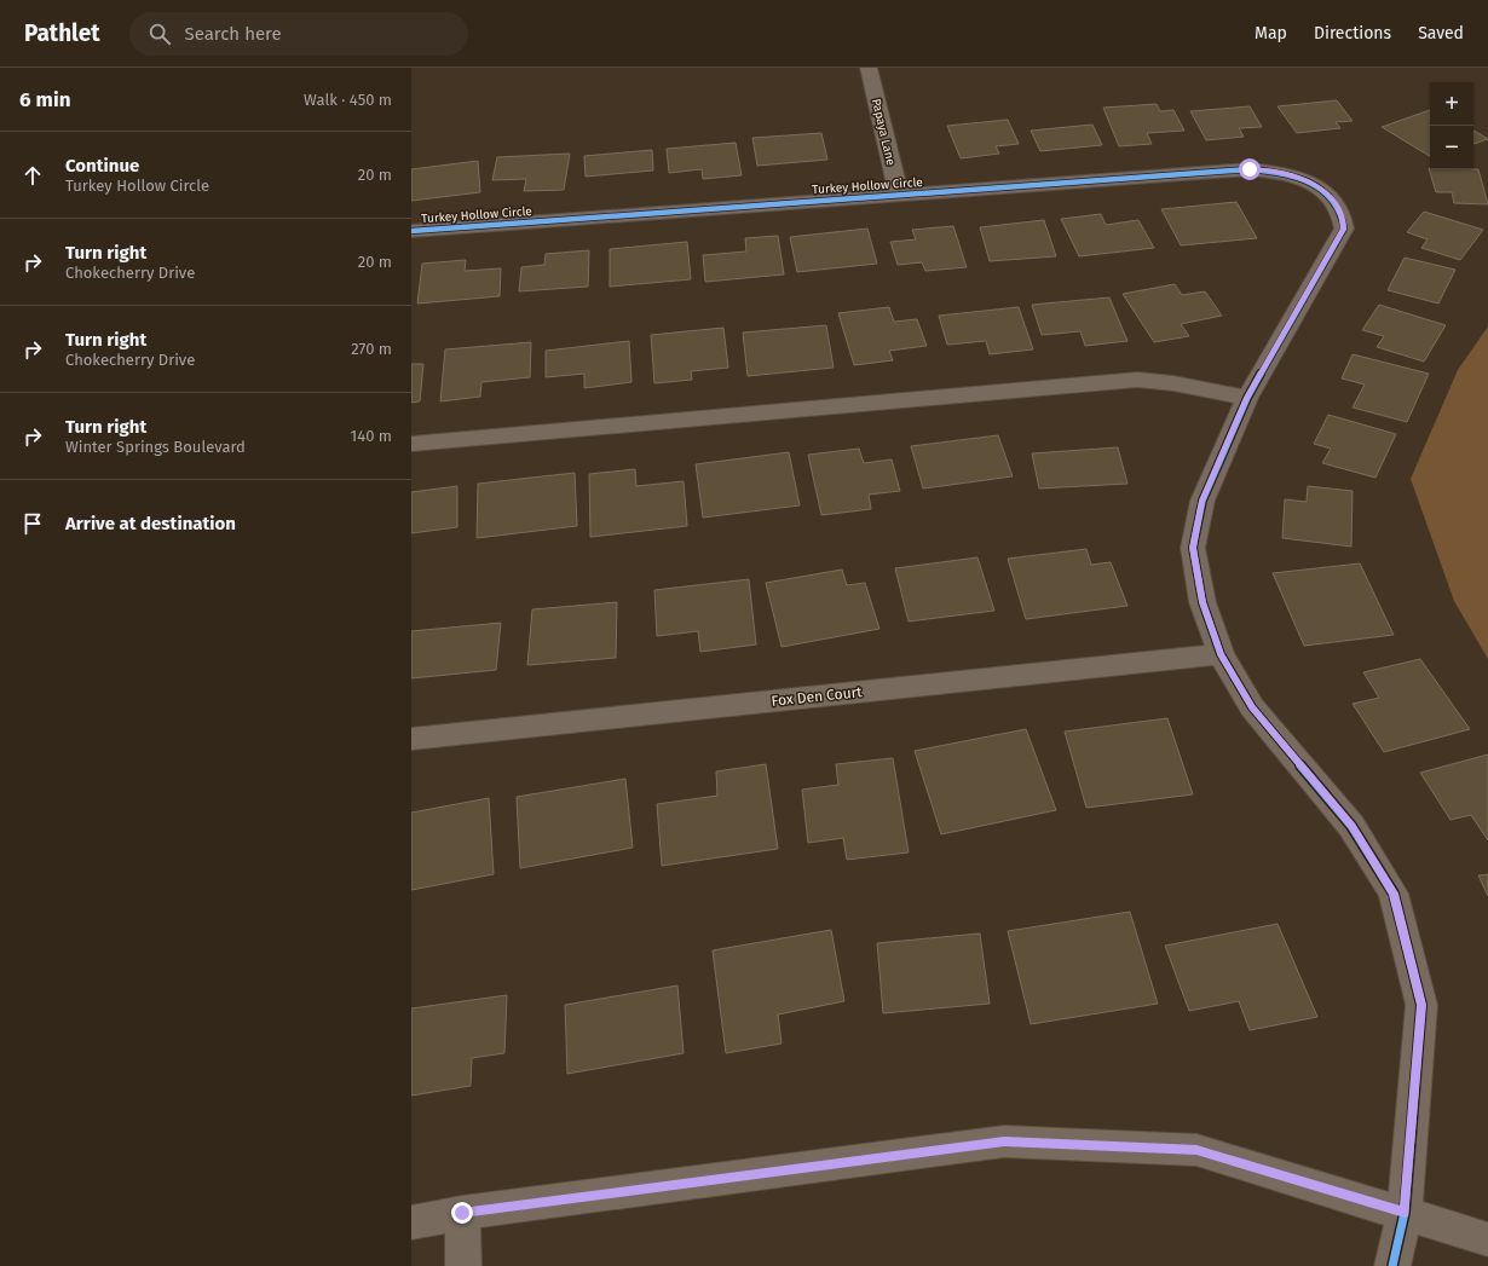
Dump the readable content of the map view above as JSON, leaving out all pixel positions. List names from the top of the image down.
{
  "streets": {
    "street": ["Papaya Lane", "Turkey Hollow Circle", "Fox Den Court"]
  },
  "crossings": [
    ["Papaya Lane", "Turkey Hollow Circle"],
    ["Turkey Hollow Circle", "Fox Den Court"]
  ],
  "page": {
    "header": "Pathlet",
    "search": "Search here",
    "nav": ["Map", "Directions", "Saved"],
    "heading": ["6 min", "Walk · 450 m"],
    "map_buttons": ["+", "−"],
    "list": [
      ["Continue", "Turkey Hollow Circle", "20 m"],
      ["Turn right", "Chokecherry Drive", "20 m"],
      ["Turn right", "Chokecherry Drive", "270 m"],
      ["Turn right", "Winter Springs Boulevard", "140 m"],
      "Arrive at destination"
    ]
  }
}
